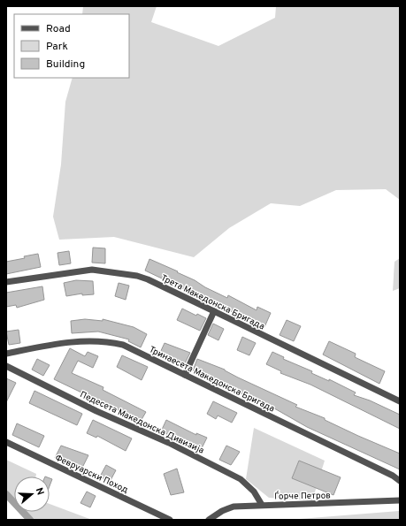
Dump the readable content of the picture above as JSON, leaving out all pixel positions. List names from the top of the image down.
{
  "streets": {
    "street": [
      "Трета Македонска Бригада",
      "Тринаесета Македонска Бригада",
      "Педесета Македонска Дивизија",
      "Февруарски Поход",
      "Ѓорче Петров"
    ]
  },
  "crossings": [
    ["Педесета Македонска Дивизија", "Ѓорче Петров"]
  ],
  "legend": ["Road", "Park", "Building"],
  "north": "right"
}
